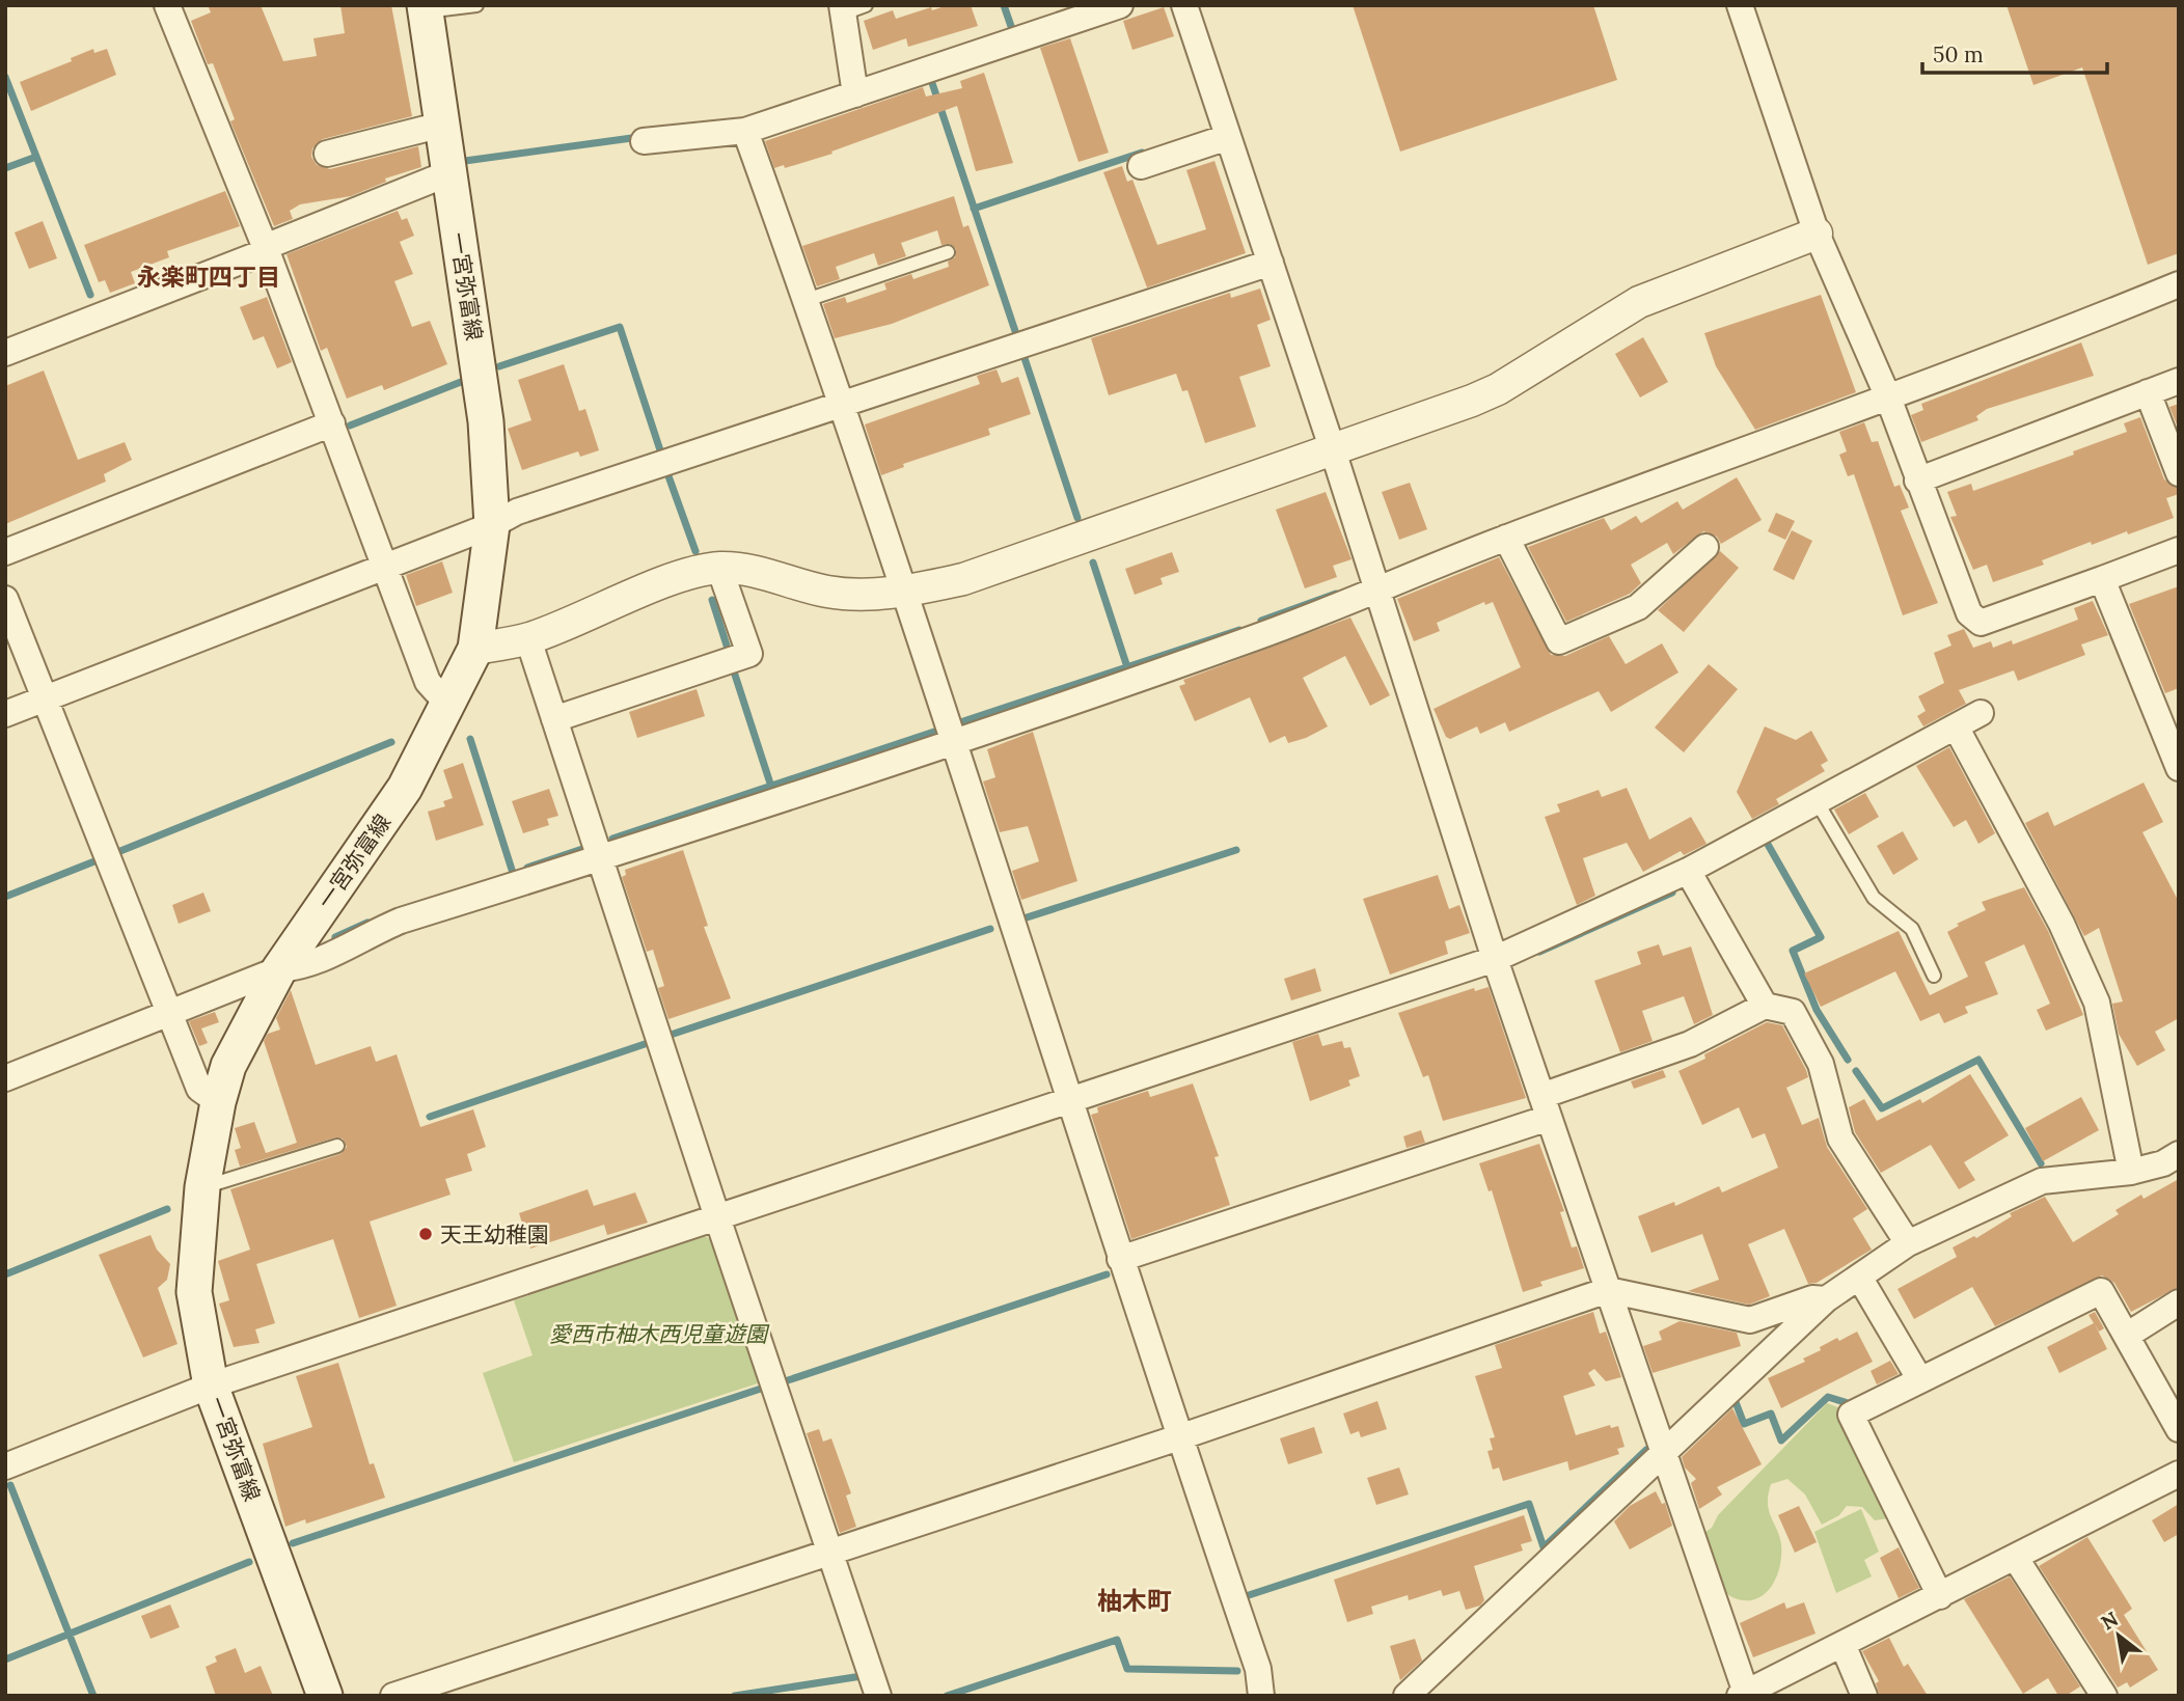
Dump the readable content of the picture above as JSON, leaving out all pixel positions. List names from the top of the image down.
{
  "streets": {
    "main road": ["一宮弥富線"]
  },
  "districts": ["永楽町四丁目", "柚木町"],
  "parks": ["愛西市柚木西児童遊園"],
  "places": ["天王幼稚園"],
  "scale_bar": "50 m",
  "north": "top left"
}
